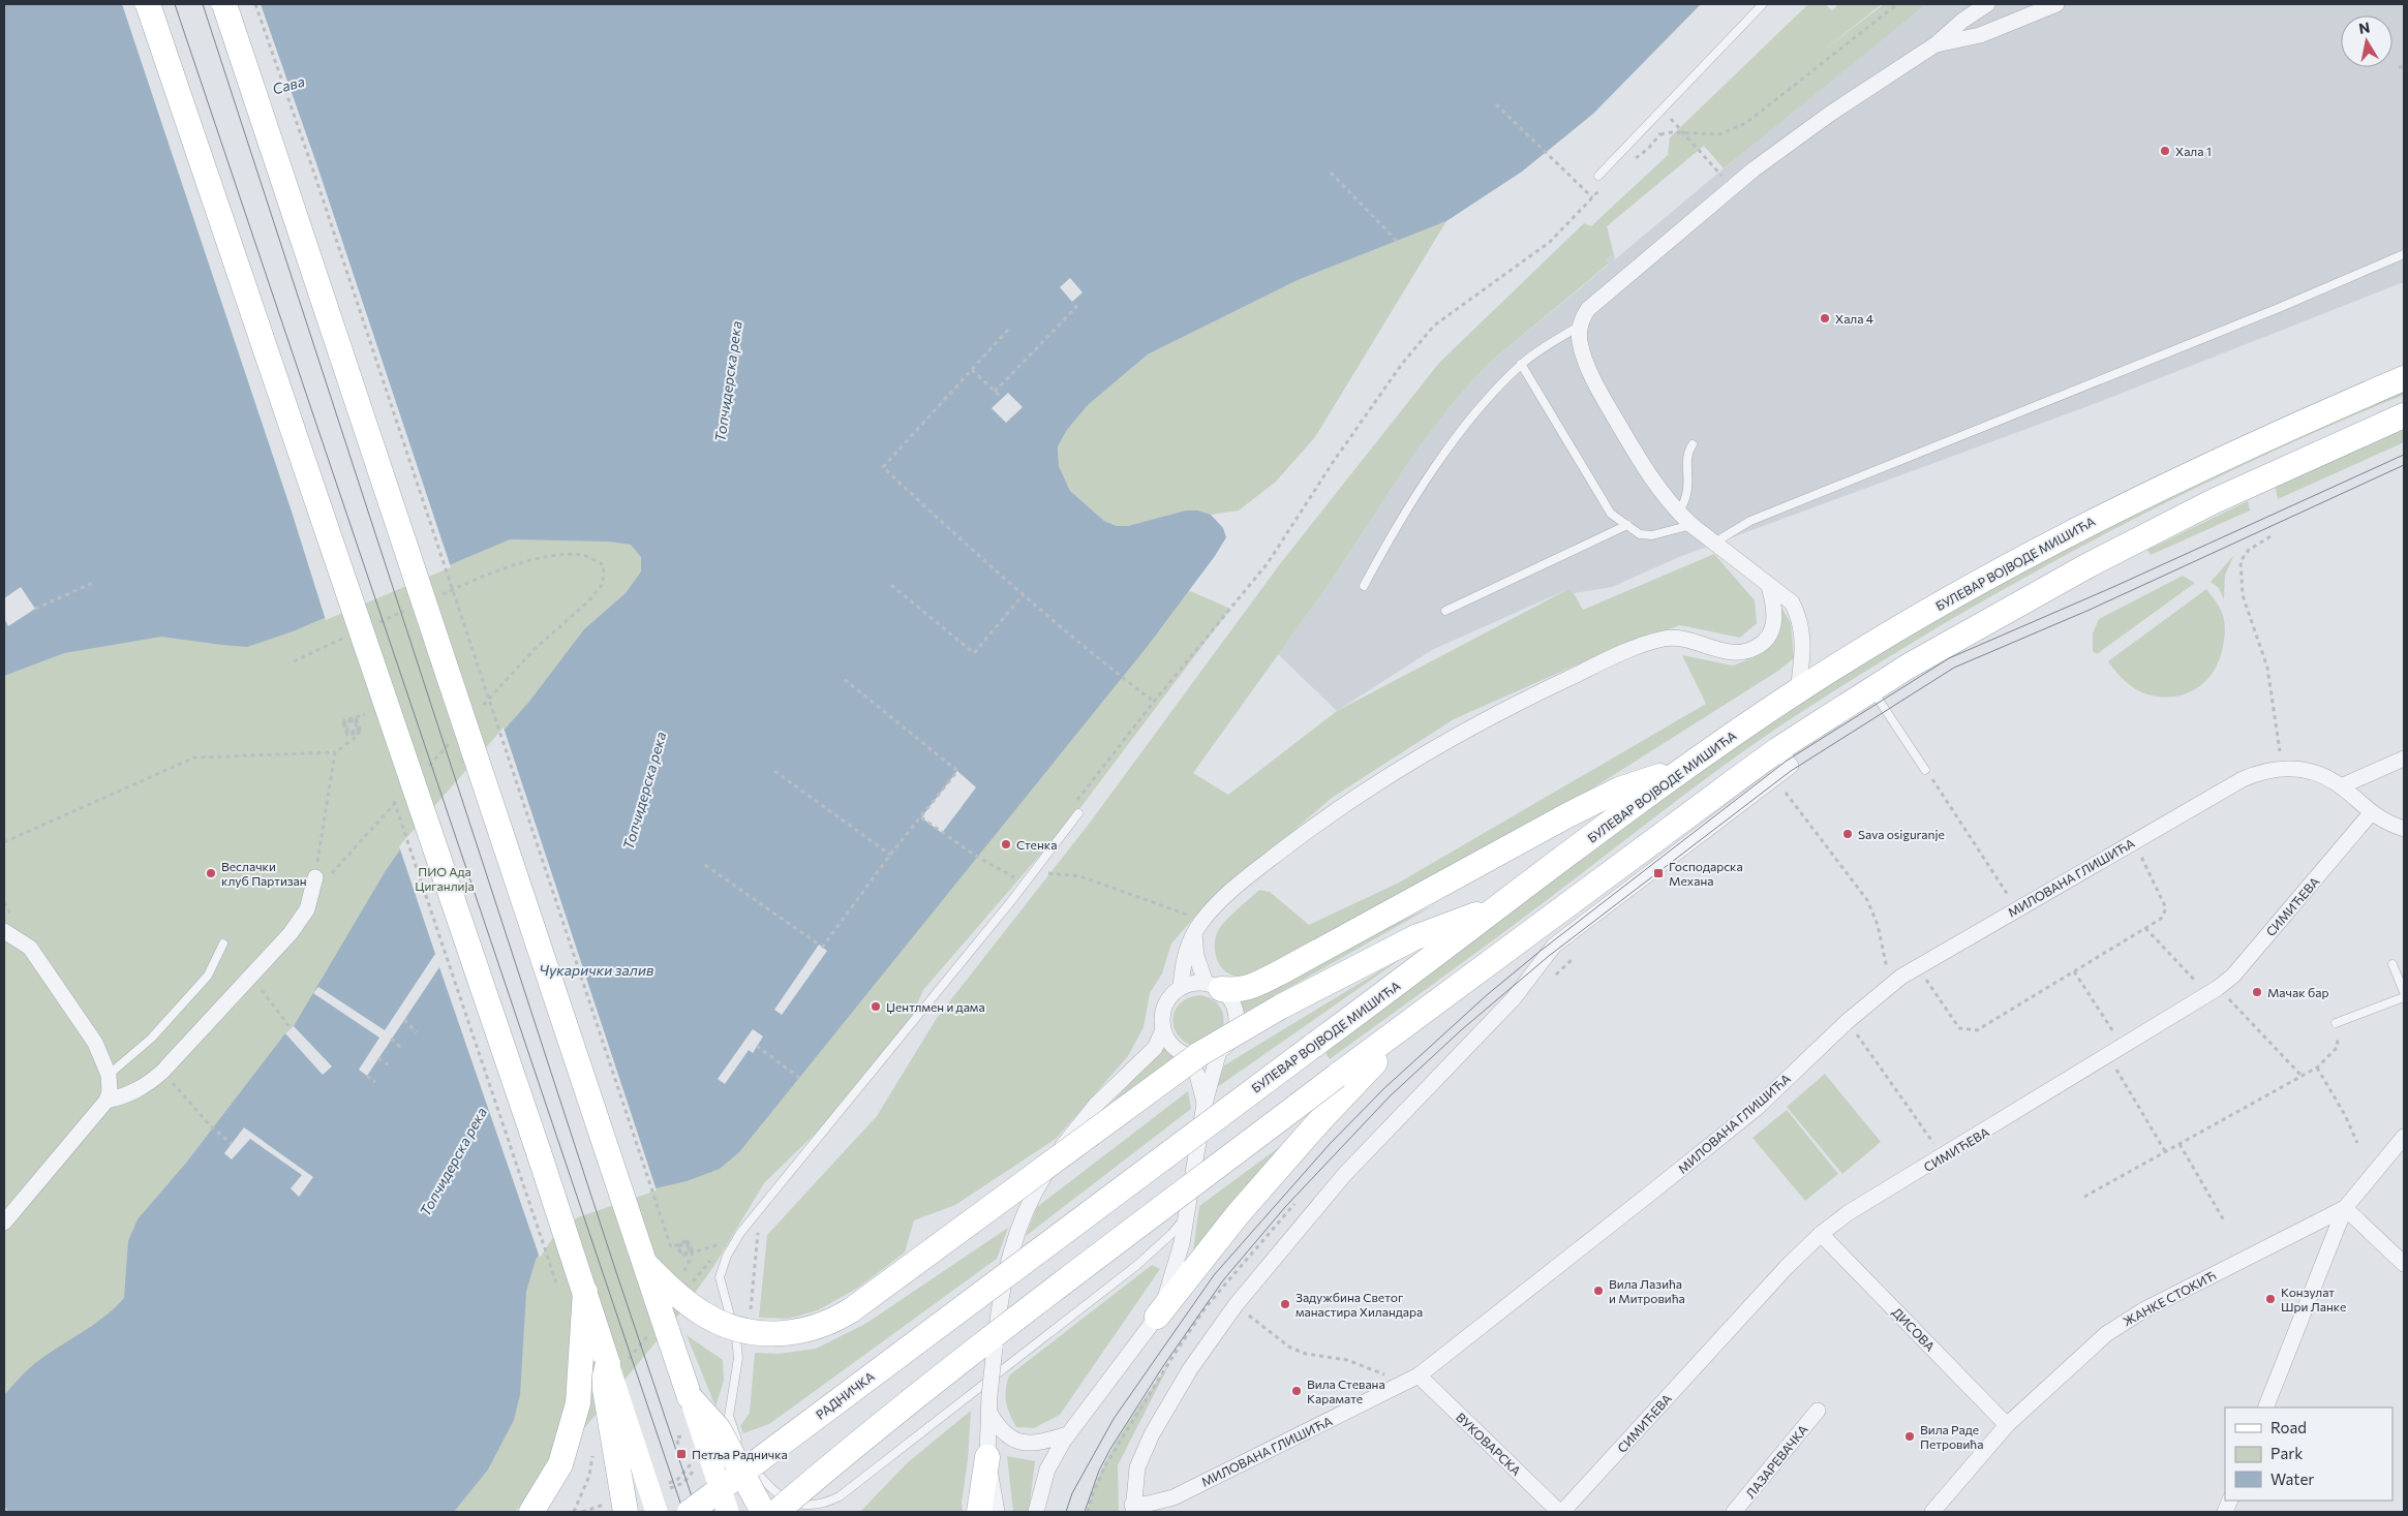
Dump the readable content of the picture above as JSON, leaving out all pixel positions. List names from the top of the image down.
{
  "streets": {
    "main road": ["БУЛЕВАР ВОЈВОДЕ МИШИЋА", "РАДНИЧКА"],
    "street": [
      "МИЛОВАНА ГЛИШИЋА",
      "СИМИЋЕВА",
      "ЖАНКЕ СТОКИЋ",
      "ДИСОВА",
      "ВУКОВАРСКА",
      "ЛАЗАРЕВАЧКА"
    ]
  },
  "crossings": [
    ["БУЛЕВАР ВОЈВОДЕ МИШИЋА", "РАДНИЧКА"],
    ["МИЛОВАНА ГЛИШИЋА", "ВУКОВАРСКА"],
    ["СИМИЋЕВА", "ДИСОВА"],
    ["СИМИЋЕВА", "ВУКОВАРСКА"],
    ["ЖАНКЕ СТОКИЋ", "ДИСОВА"]
  ],
  "water": ["Сава", "Топчидерска река", "Чукарички залив"],
  "parks": ["ПИО Ада Циганлија"],
  "places": {
    "other": [
      "Хала 1",
      "Хала 4",
      "Sava osiguranje",
      "Стенка",
      "Веслачки клуб Партизан",
      "Мачак бар",
      "Џентлмен и дама",
      "Вила Лазића и Митровића",
      "Конзулат Шри Ланке",
      "Задужбина Светог манастира Хиландара",
      "Вила Стевана Карамате",
      "Вила Раде Петровића"
    ],
    "transit": ["Господарска Механа", "Петља Радничка"]
  },
  "legend": ["Road", "Park", "Water"],
  "north": "top"
}
